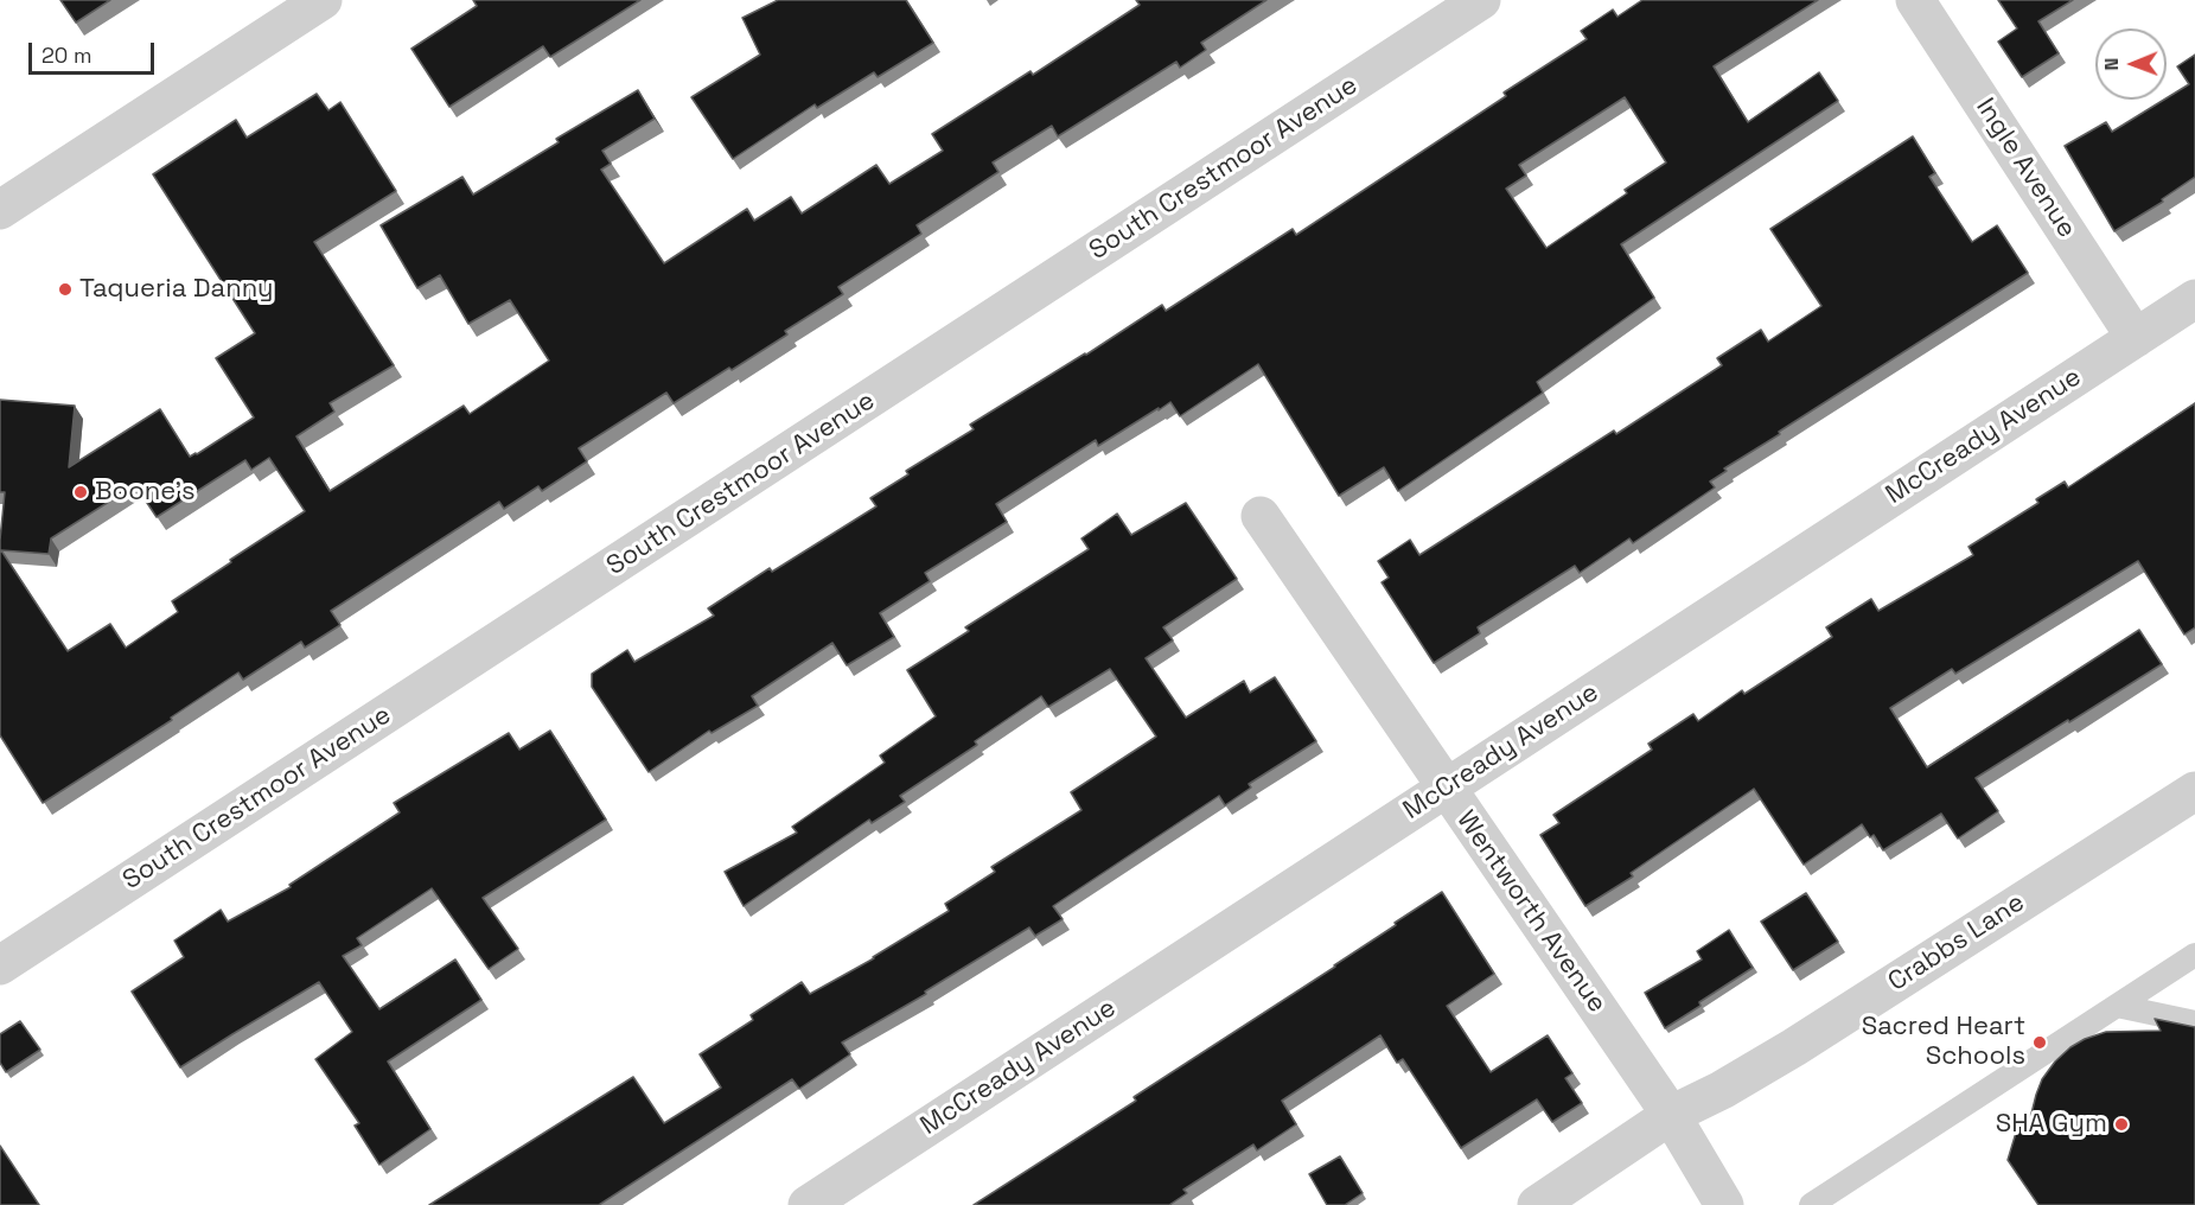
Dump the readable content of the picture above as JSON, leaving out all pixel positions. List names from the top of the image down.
{
  "streets": {
    "street": [
      "South Crestmoor Avenue",
      "Ingle Avenue",
      "McCready Avenue",
      "Wentworth Avenue",
      "Crabbs Lane"
    ]
  },
  "crossings": [
    ["Ingle Avenue", "McCready Avenue"],
    ["McCready Avenue", "Wentworth Avenue"],
    ["Wentworth Avenue", "Crabbs Lane"]
  ],
  "places": [
    "Taqueria Danny",
    "Boone's",
    "Sacred Heart Schools",
    "SHA Gym"
  ],
  "scale_bar": "20 m",
  "north": "left"
}
